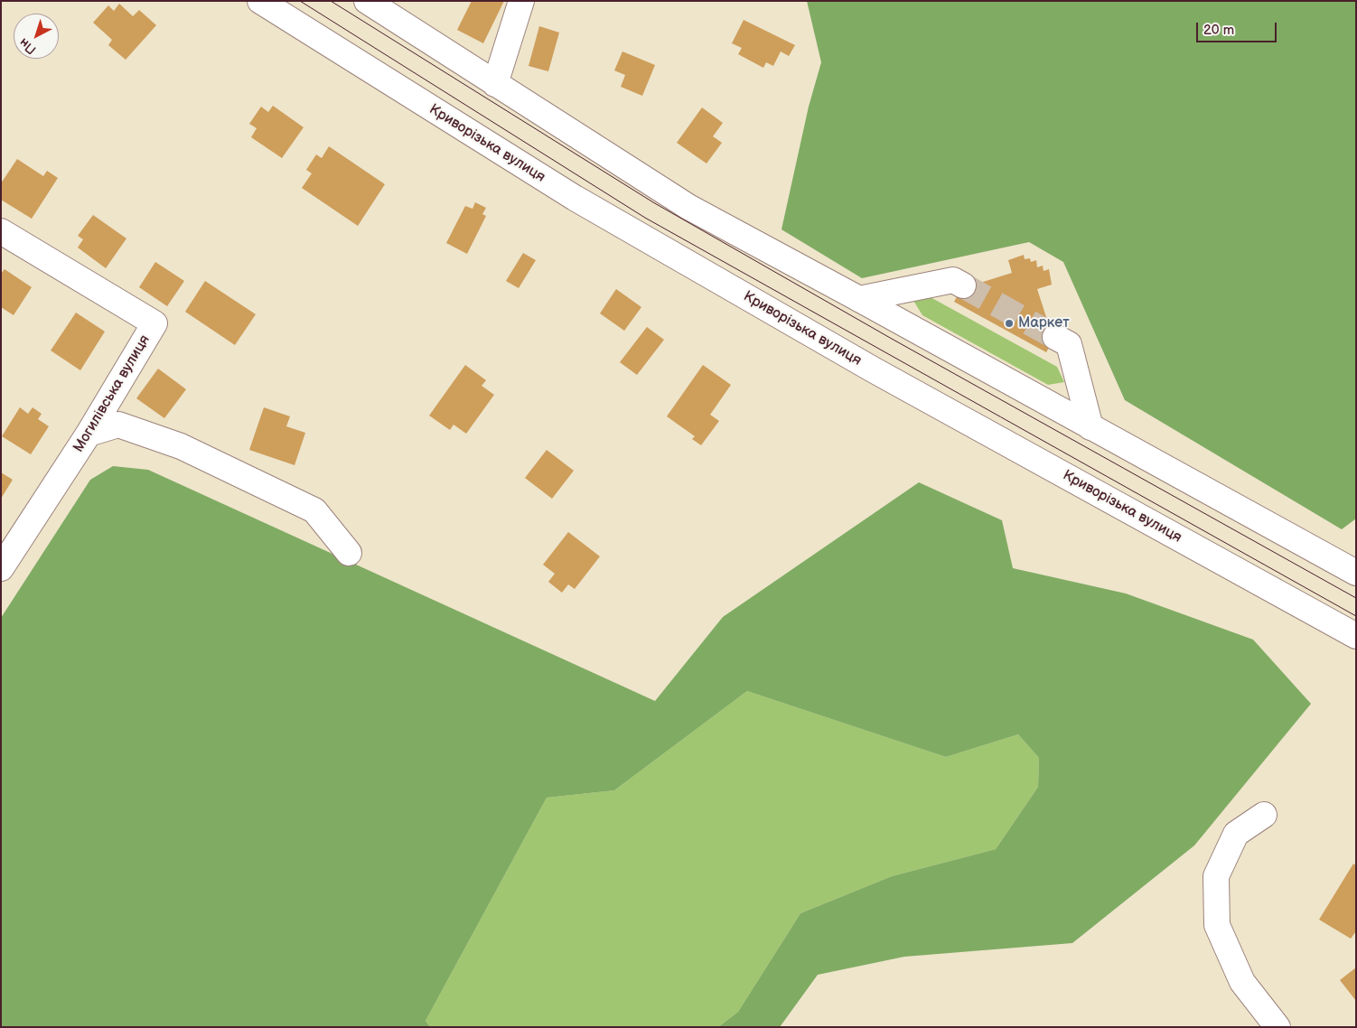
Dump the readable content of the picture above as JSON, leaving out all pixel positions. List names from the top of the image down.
{
  "streets": {
    "main road": ["Криворізька вулиця", "Могилівська вулиця"]
  },
  "places": ["Маркет"],
  "scale_bar": "20 m",
  "north": "bottom left"
}
